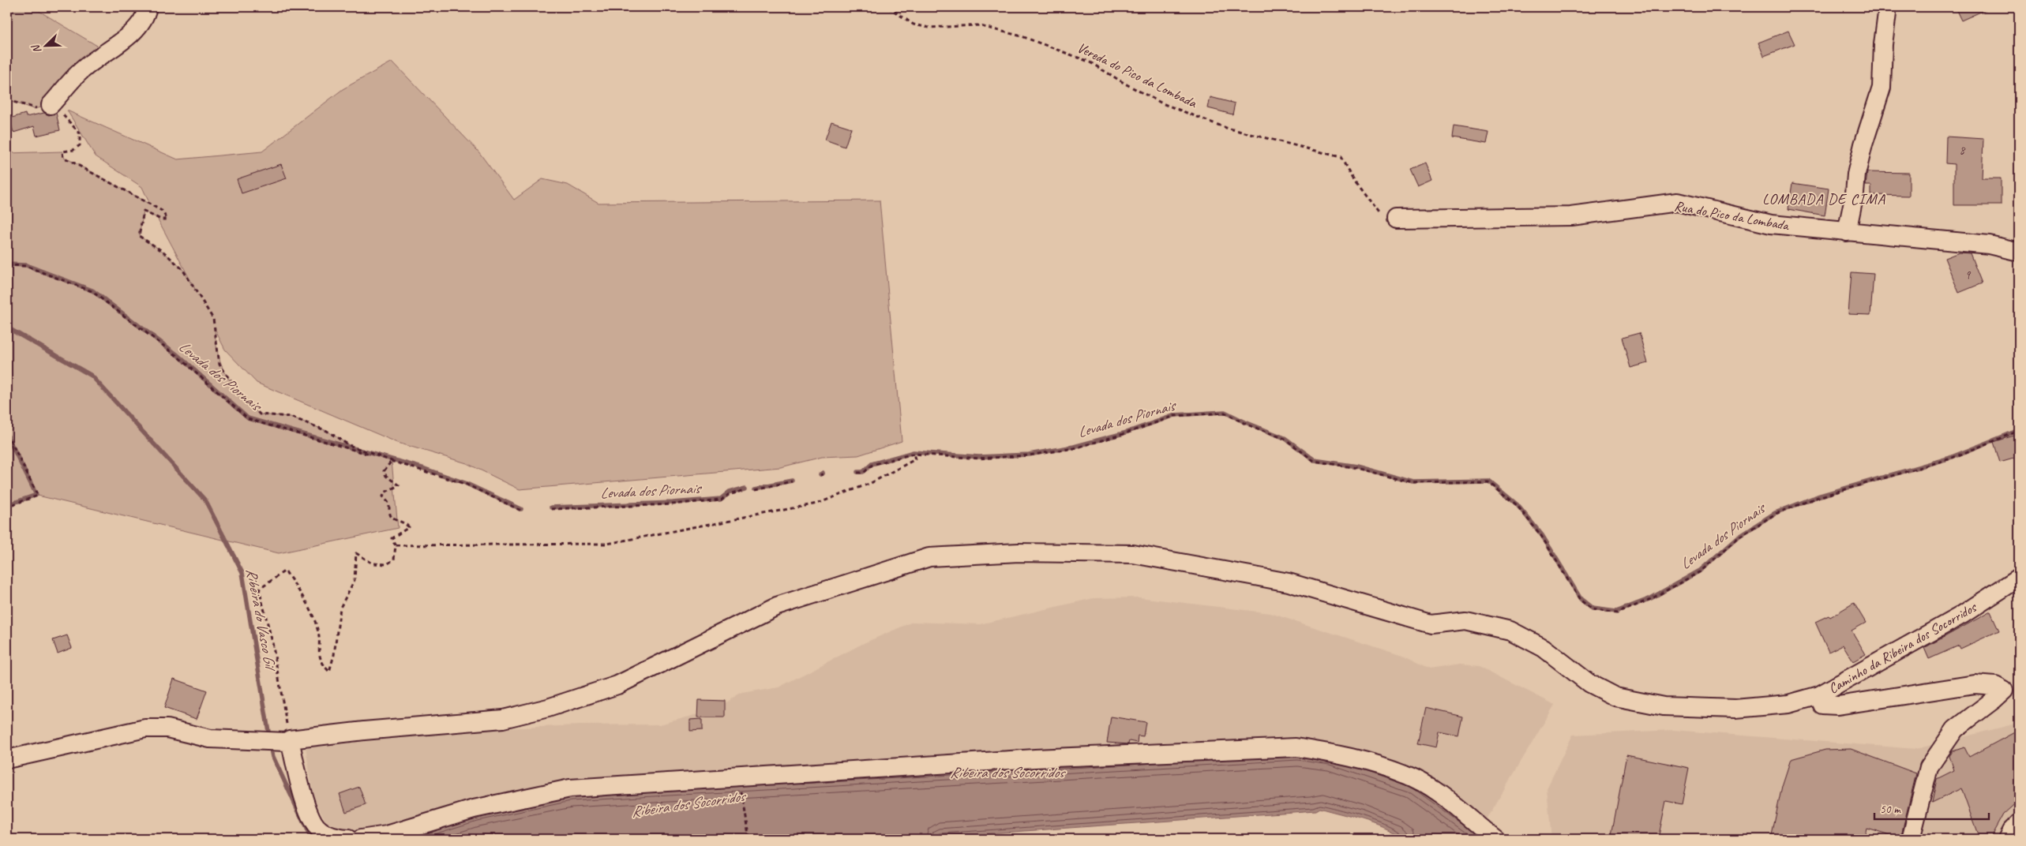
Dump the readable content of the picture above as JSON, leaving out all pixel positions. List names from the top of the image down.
{
  "streets": {
    "street": ["Rua do Pico da Lombada", "Caminho da Ribeira dos Socorridos"],
    "path": ["Vereda do Pico da Lombada"]
  },
  "crossings": [
    ["Vereda do Pico da Lombada", "Rua do Pico da Lombada"]
  ],
  "districts": ["LOMBADA DE CIMA"],
  "water": ["Levada dos Piornais", "Ribeira do Vasco Gil", "Ribeira dos Socorridos"],
  "house_numbers": ["8", "9"],
  "scale_bar": "50 m",
  "north": "bottom left"
}
